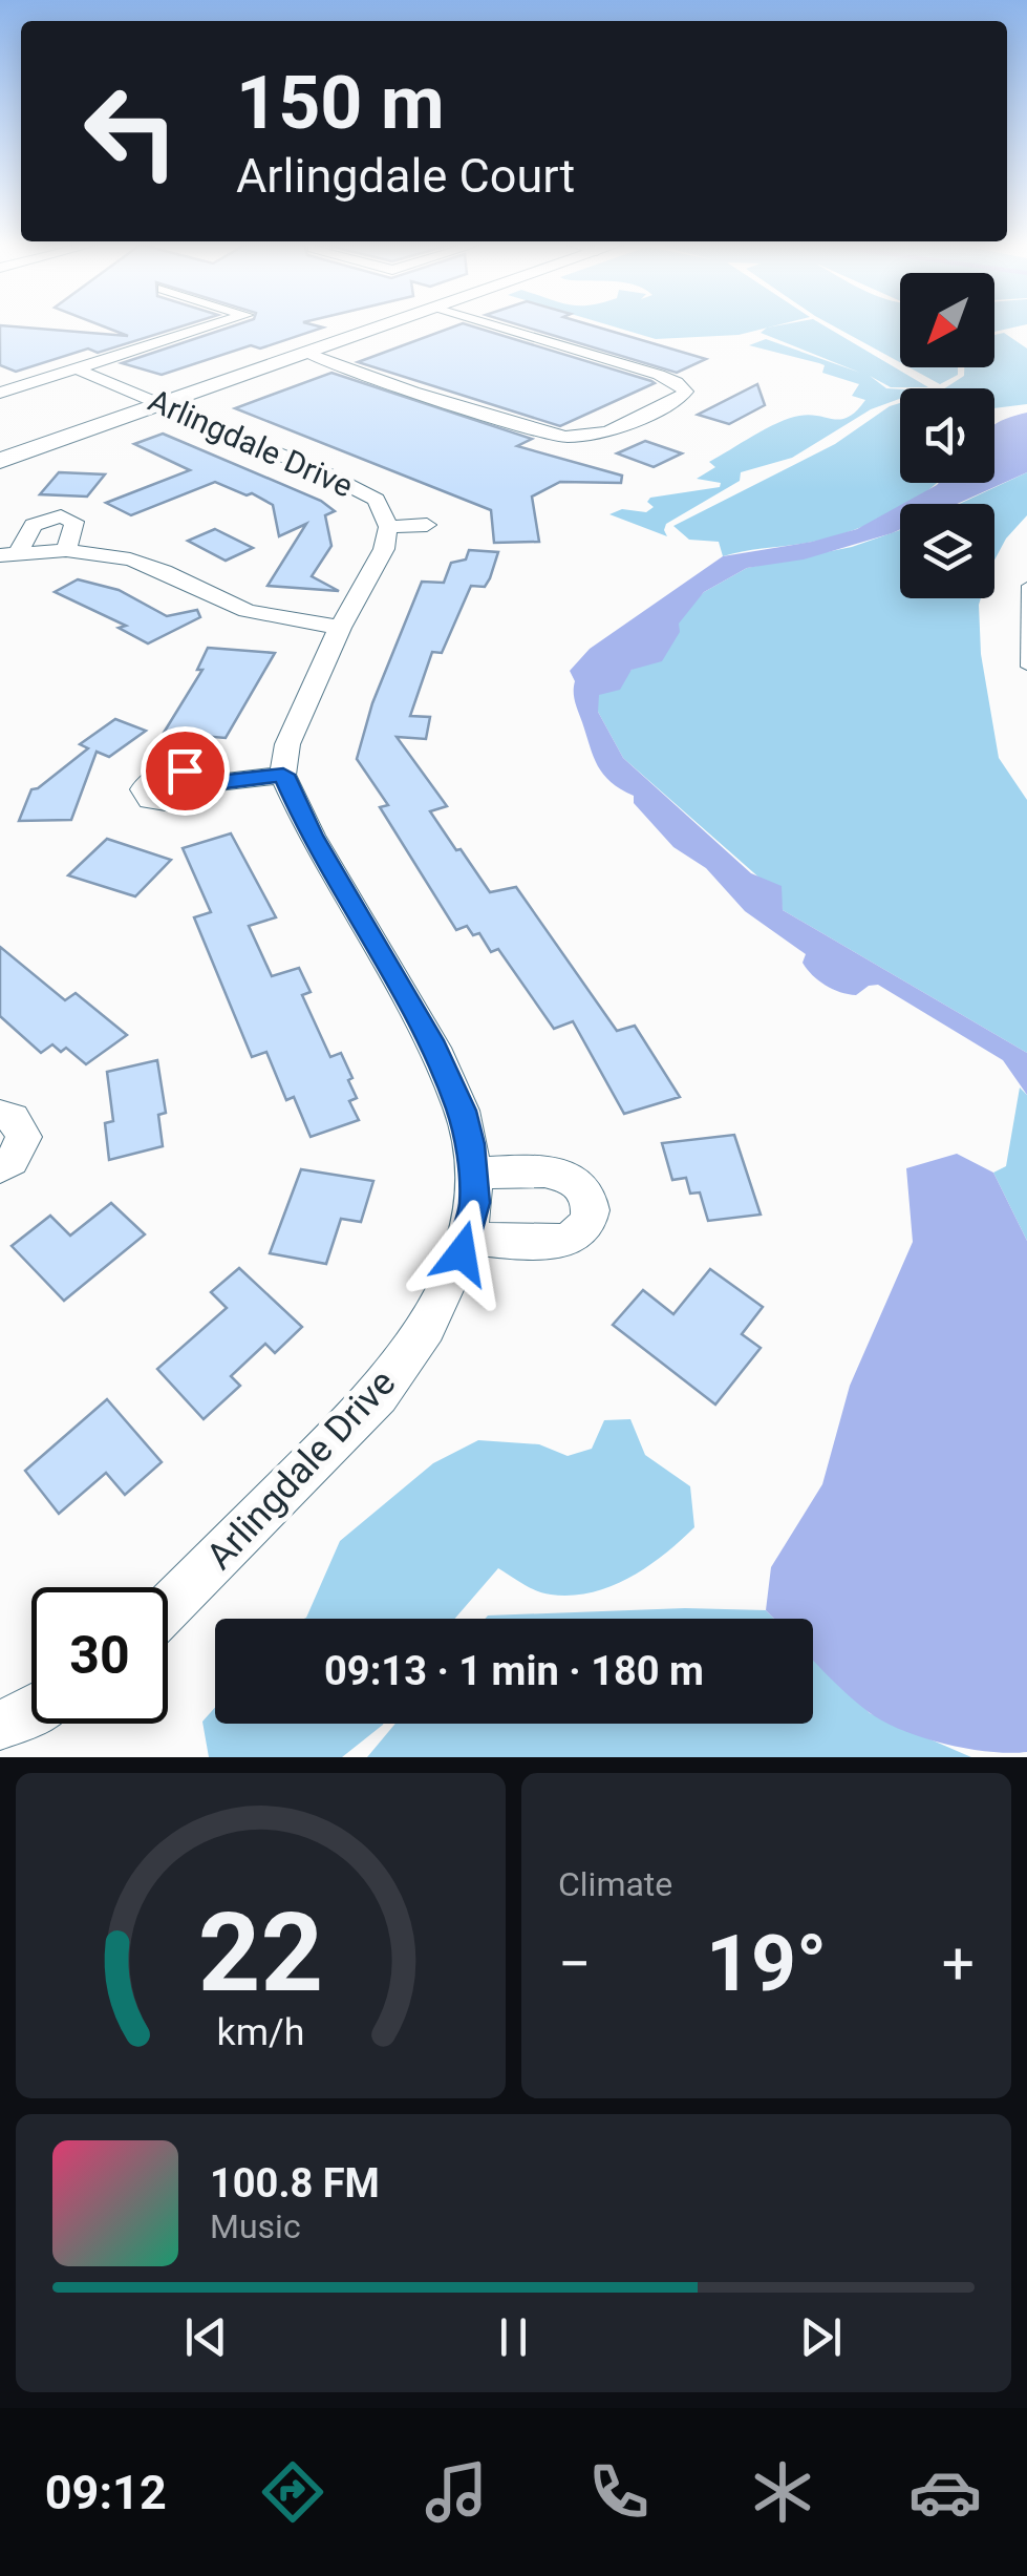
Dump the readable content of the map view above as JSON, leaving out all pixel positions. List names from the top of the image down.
{
  "streets": {
    "street": ["Arlingdale Drive"]
  },
  "north": "bottom left",
  "page": {
    "turn": ["150 m", "Arlingdale Court"],
    "limit": "30",
    "trip": "09:13 · 1 min · 180 m",
    "tile": "Climate",
    "heat": ["−", "19°", "+"],
    "song": ["100.8 FM", "Music"],
    "tabs": "09:12",
    "gauge": ["22", "km/h"]
  }
}
